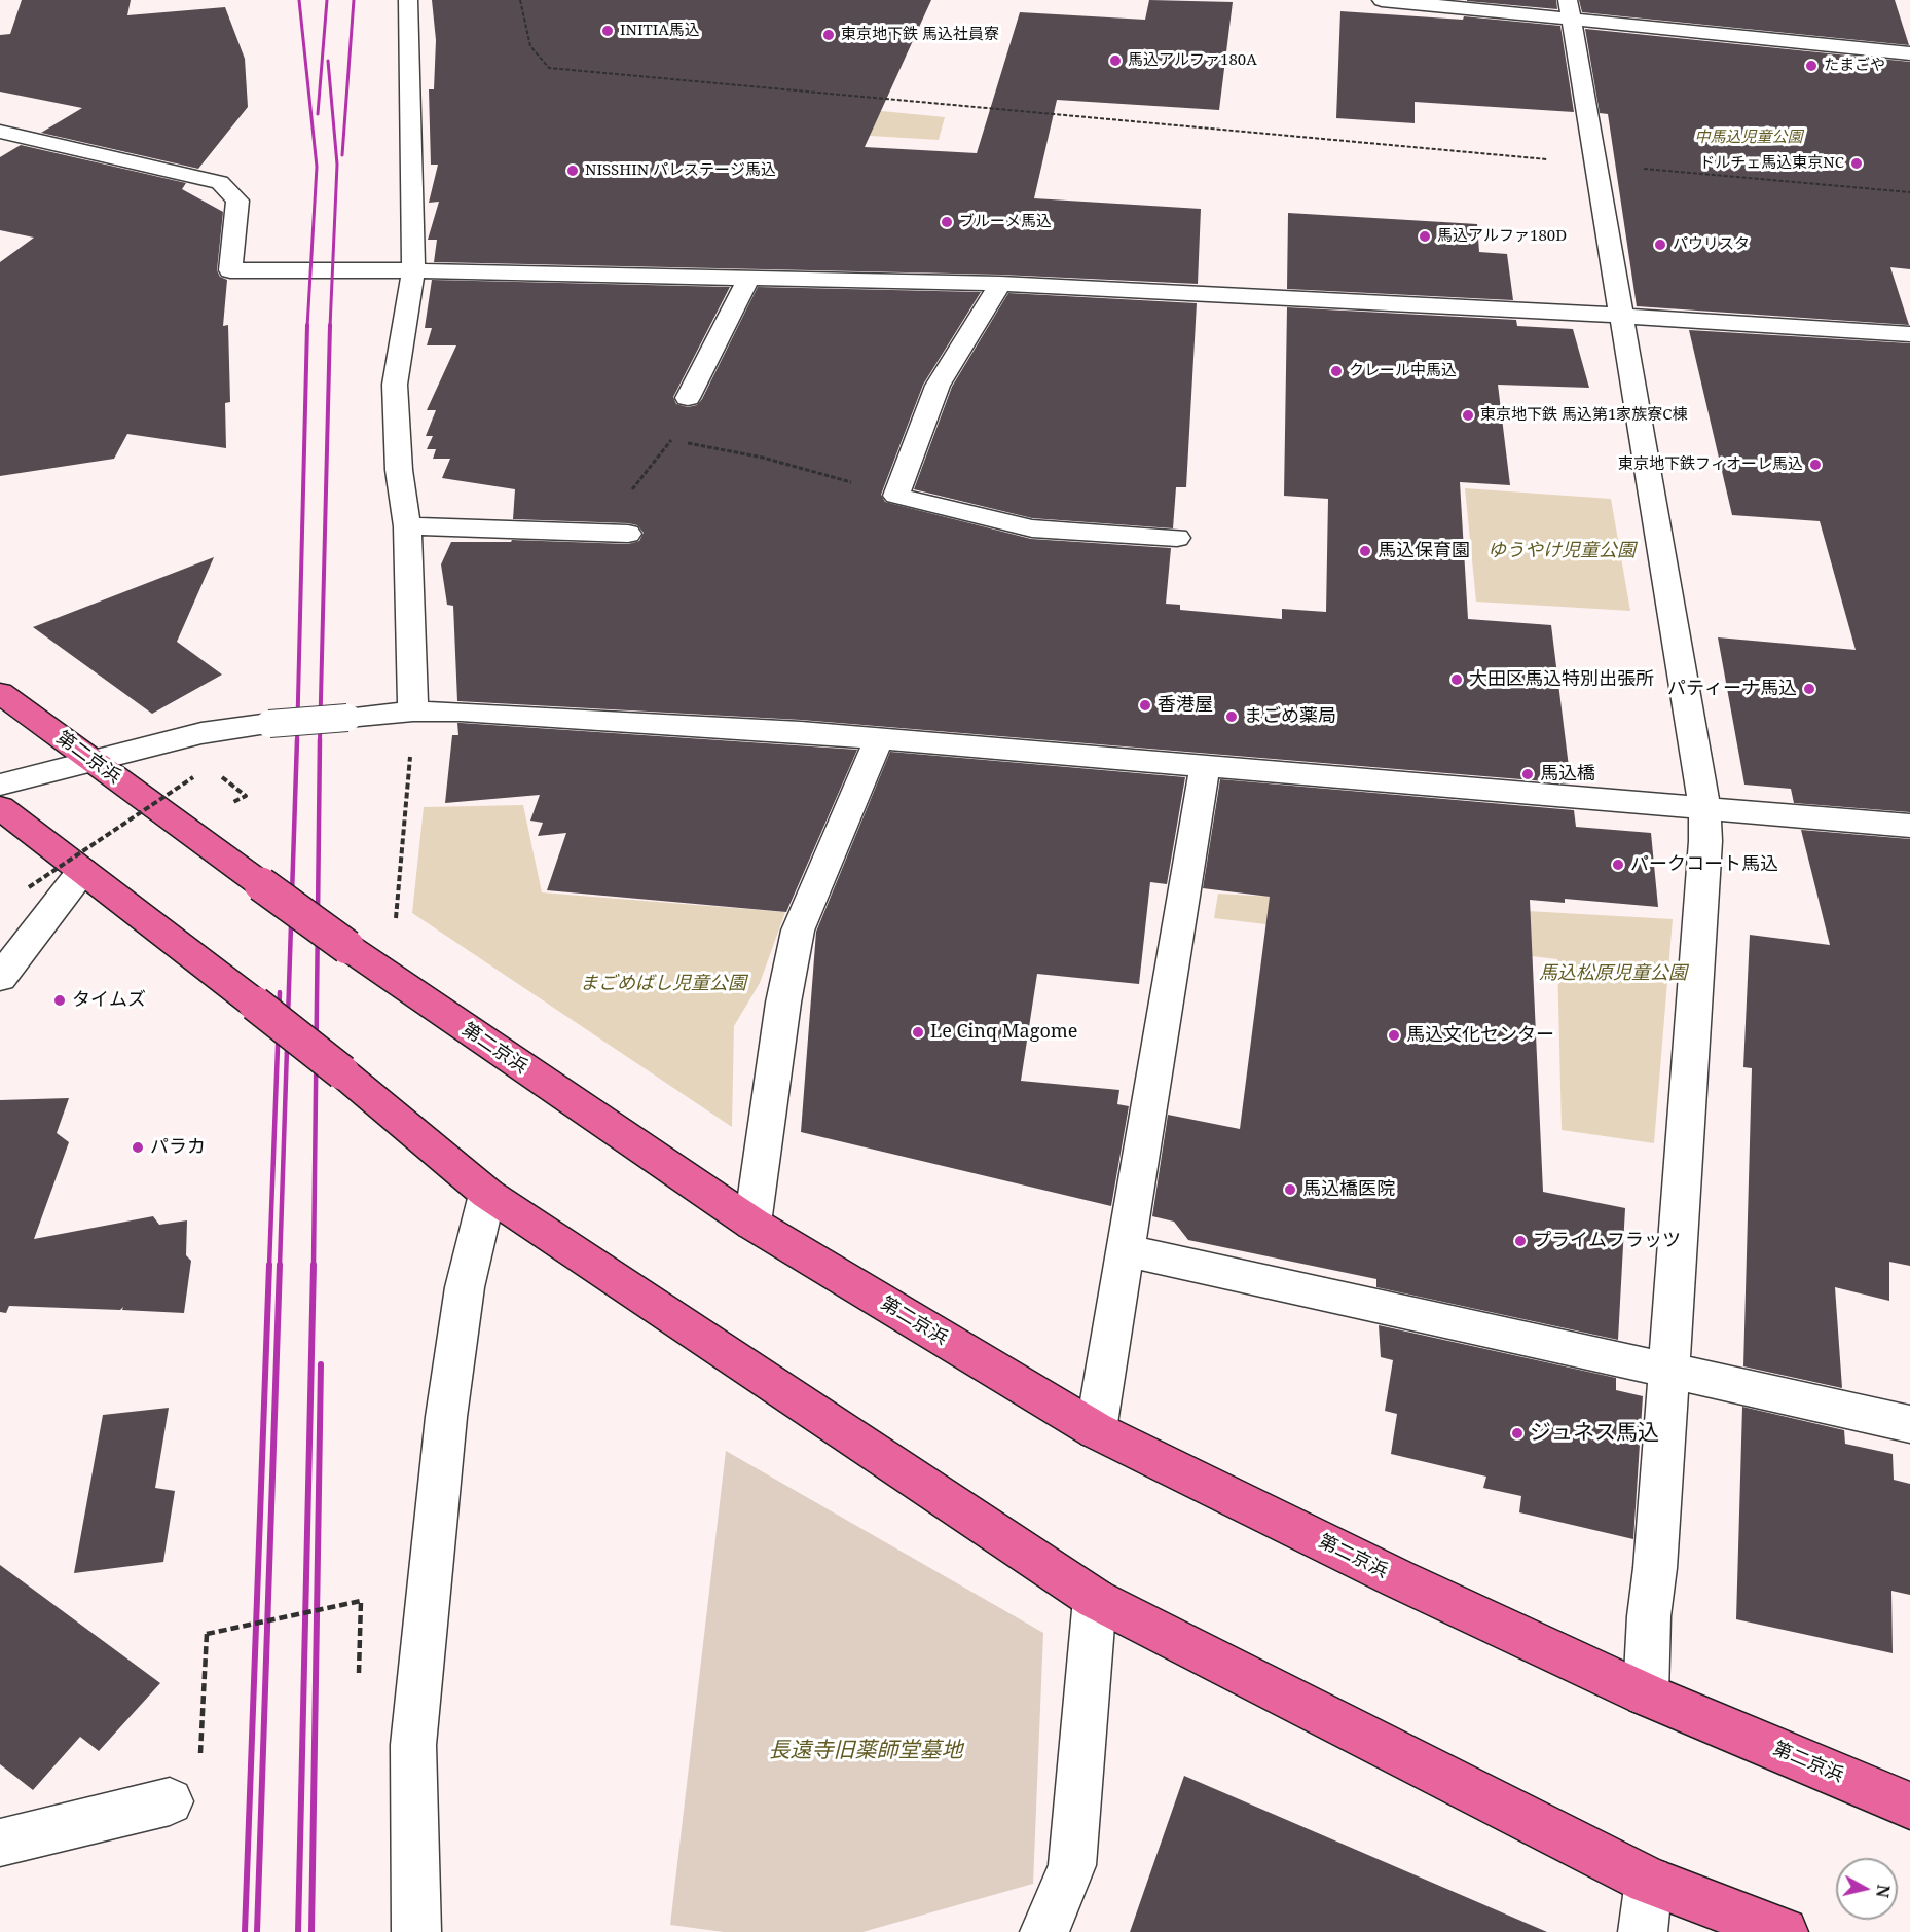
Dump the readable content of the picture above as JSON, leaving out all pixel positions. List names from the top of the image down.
{
  "streets": {
    "highway": ["第二京浜"]
  },
  "parks": [
    "中馬込児童公園",
    "ゆうやけ児童公園",
    "馬込松原児童公園",
    "まごめばし児童公園",
    "長遠寺旧薬師堂墓地"
  ],
  "places": [
    "INITIA馬込",
    "東京地下鉄 馬込社員寮",
    "馬込アルファ180A",
    "たまごや",
    "ドルチェ馬込東京NC",
    "NISSHIN パレステージ馬込",
    "ブルーメ馬込",
    "馬込アルファ180D",
    "パウリスタ",
    "クレール中馬込",
    "東京地下鉄 馬込第1家族寮C棟",
    "東京地下鉄フィオーレ馬込",
    "馬込保育園",
    "大田区馬込特別出張所",
    "パティーナ馬込",
    "香港屋",
    "まごめ薬局",
    "馬込橋",
    "パークコート馬込",
    "タイムズ",
    "Le Cinq Magome",
    "馬込文化センター",
    "パラカ",
    "馬込橋医院",
    "プライムフラッツ",
    "ジュネス馬込"
  ],
  "north": "right"
}
